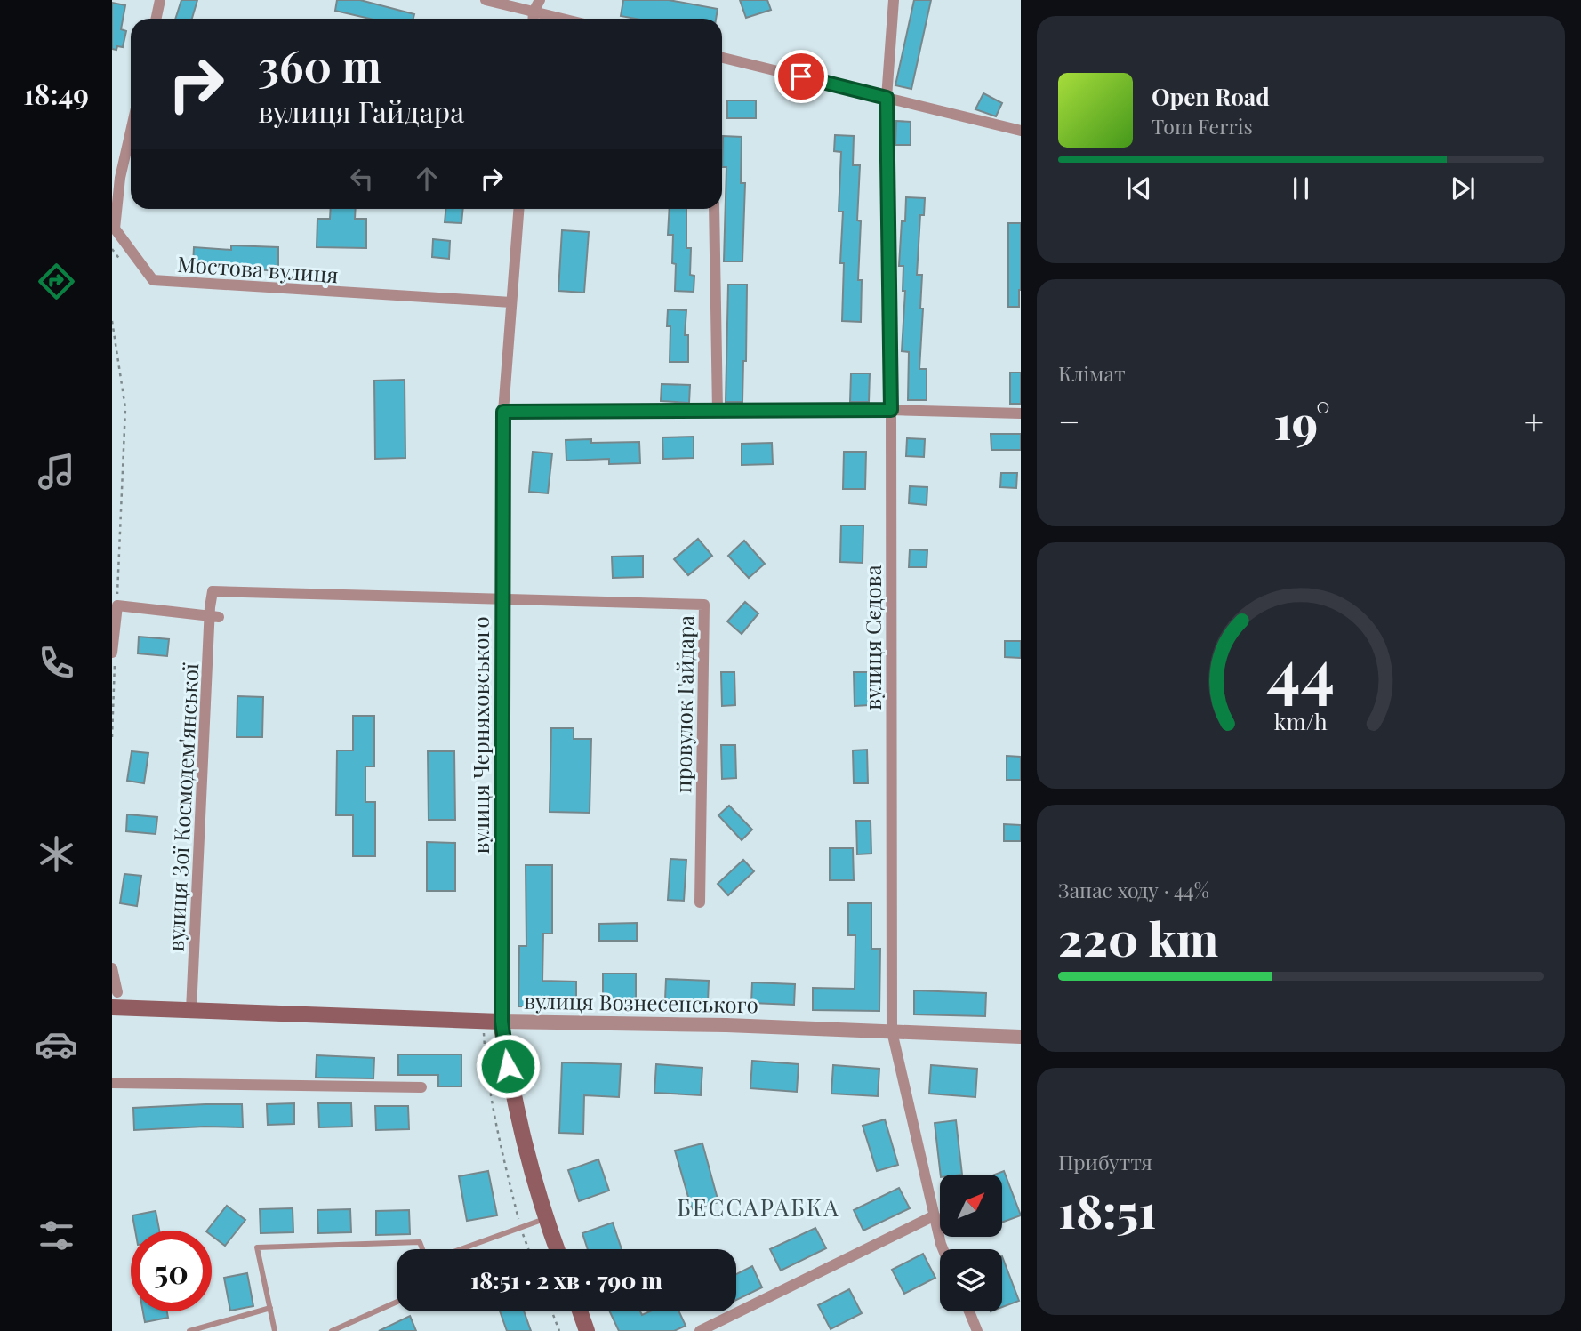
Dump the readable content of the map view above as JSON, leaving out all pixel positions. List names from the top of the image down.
{
  "streets": {
    "main road": ["вулиця Черняховського", "вулиця Вознесенського"],
    "street": [
      "Мостова вулиця",
      "вулиця Сєдова",
      "провулок Гайдара",
      "вулиця Зої Космодем'янської"
    ]
  },
  "crossings": [
    ["Мостова вулиця", "вулиця Черняховського"],
    ["вулиця Сєдова", "вулиця Вознесенського"],
    ["провулок Гайдара", "вулиця Черняховського"],
    ["провулок Гайдара", "вулиця Зої Космодем'янської"],
    ["вулиця Черняховського", "вулиця Вознесенського"],
    ["вулиця Зої Космодем'янської", "вулиця Вознесенського"]
  ],
  "districts": ["БЕССАРАБКА"],
  "north": "top right",
  "page": {
    "tabs": "18:49",
    "turn": ["360 m", "вулиця Гайдара"],
    "song": ["Open Road", "Tom Ferris"],
    "tile": [
      "Клімат",
      ["Запас ходу · 44%", "220 km"],
      ["Прибуття", "18:51"]
    ],
    "heat": ["−", "19°", "+"],
    "limit": "50",
    "trip": "18:51 · 2 хв · 790 m",
    "gauge": ["44", "km/h"]
  }
}
